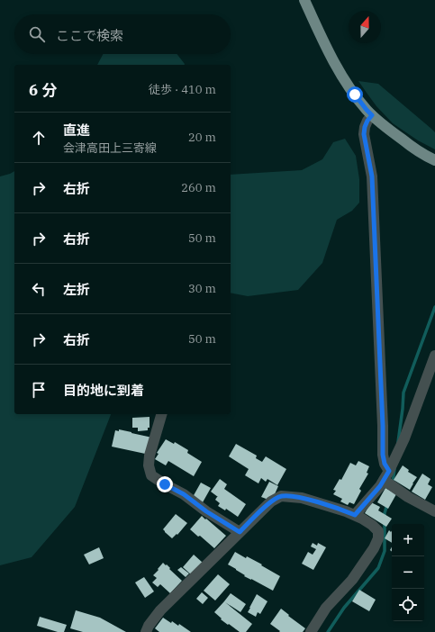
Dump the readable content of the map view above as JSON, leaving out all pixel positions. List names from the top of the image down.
{
  "north": "top",
  "page": {
    "search": "ここで検索",
    "heading": ["6 分", "徒歩 · 410 m"],
    "list": [
      ["直進", "会津高田上三寄線", "20 m"],
      ["右折", "260 m"],
      ["右折", "50 m"],
      ["左折", "30 m"],
      ["右折", "50 m"],
      "目的地に到着"
    ],
    "map_buttons": ["+", "−"]
  }
}
